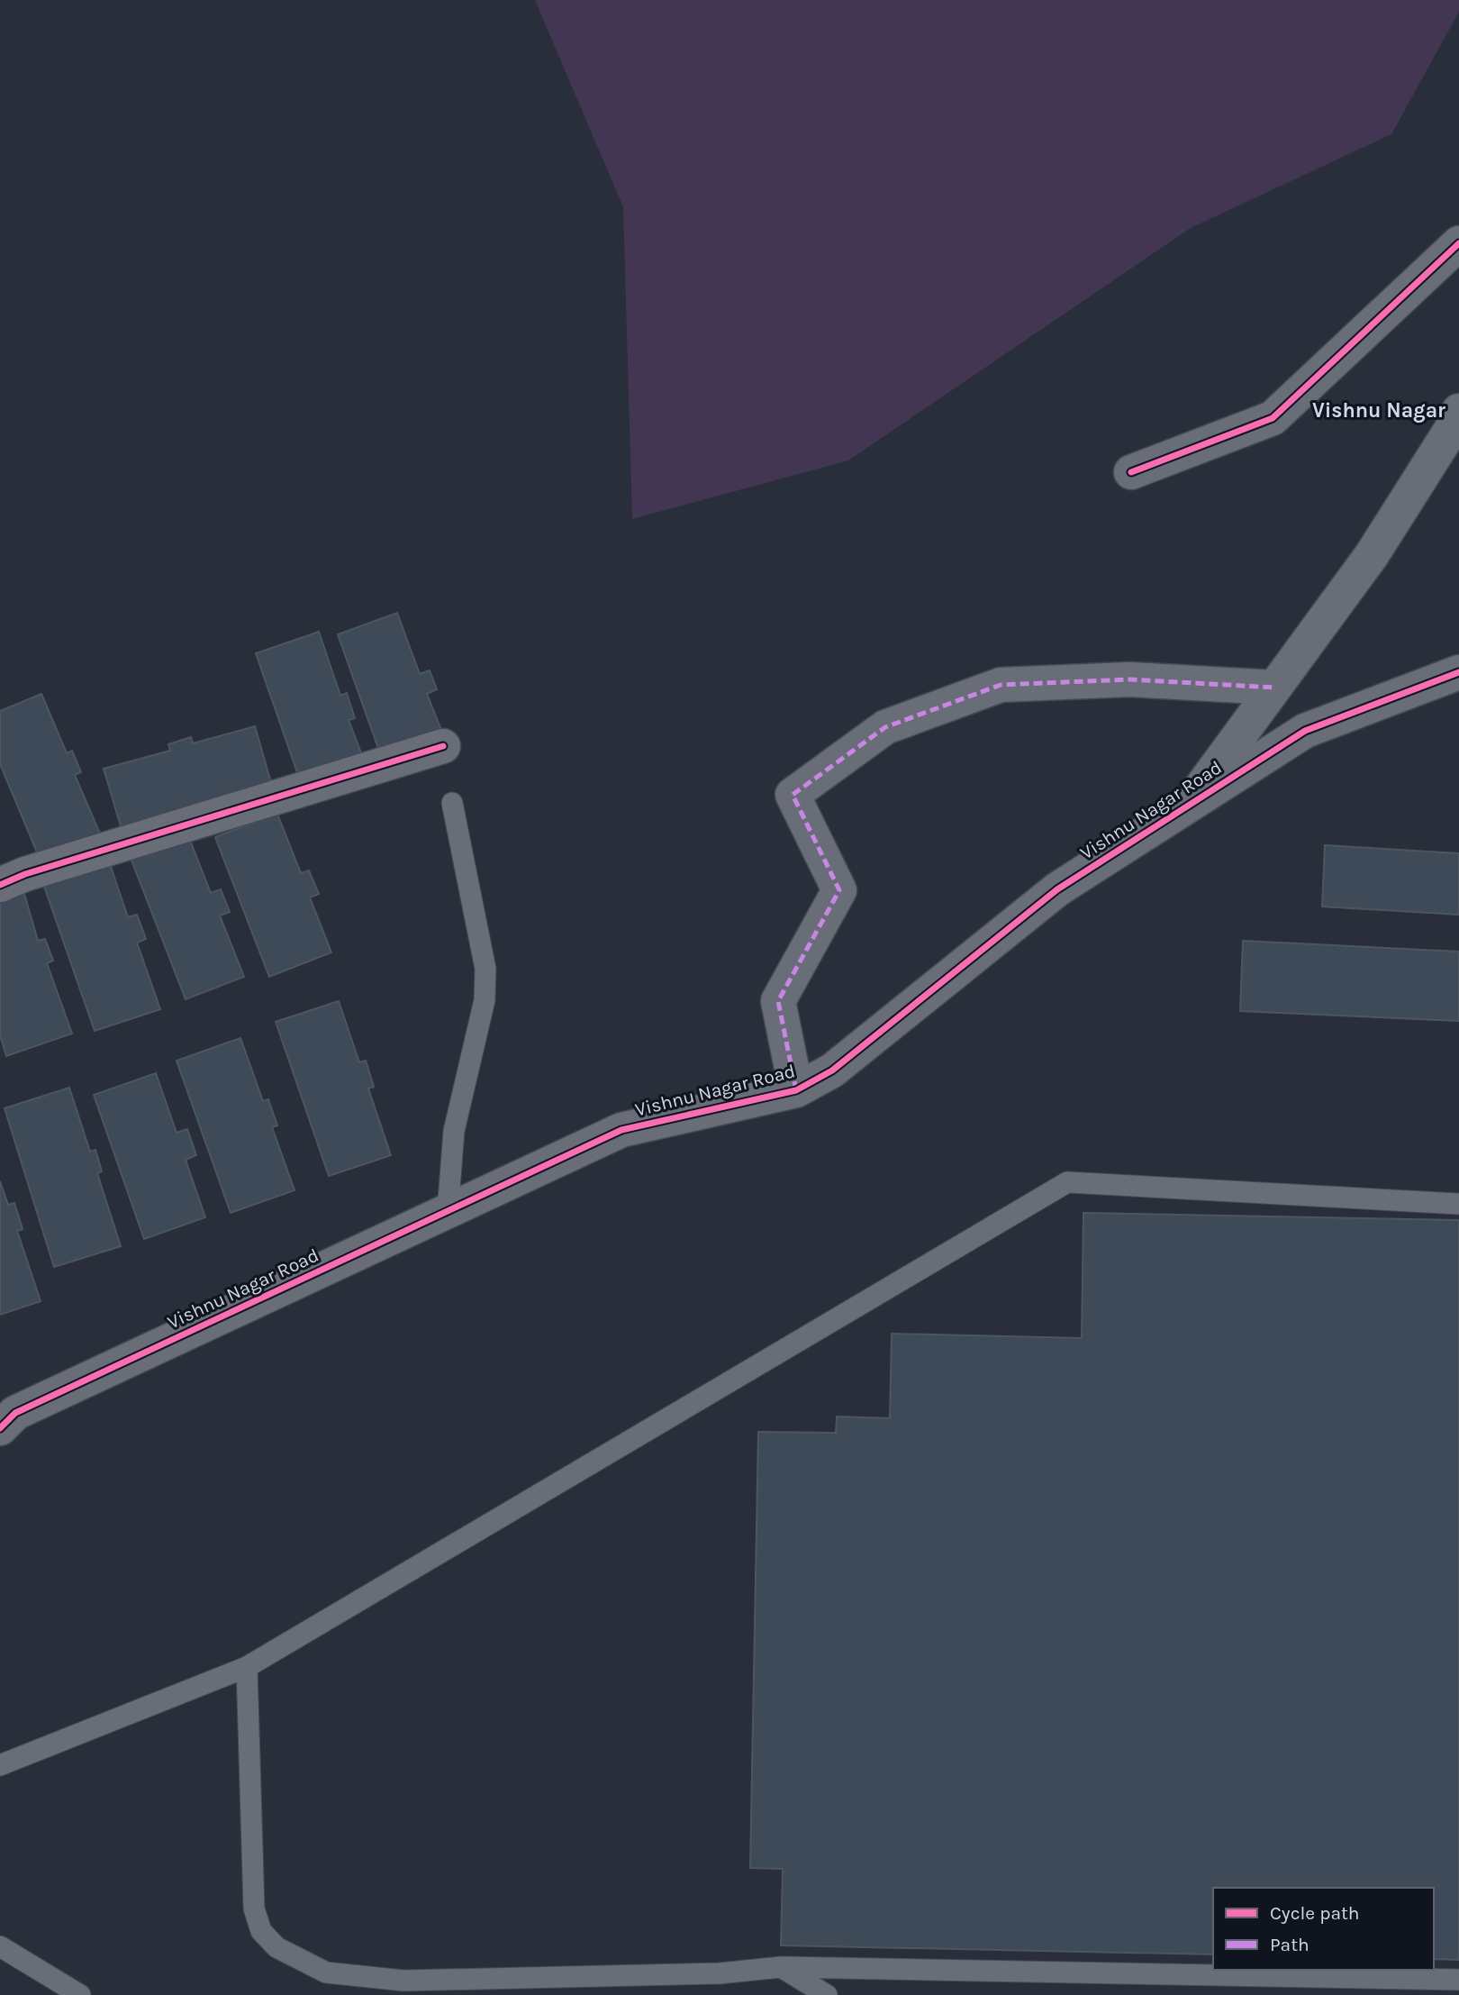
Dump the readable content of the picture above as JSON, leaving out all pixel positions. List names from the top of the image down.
{
  "streets": {
    "street": ["Vishnu Nagar Road"]
  },
  "districts": ["Vishnu Nagar"],
  "legend": ["Cycle path", "Path"]
}
